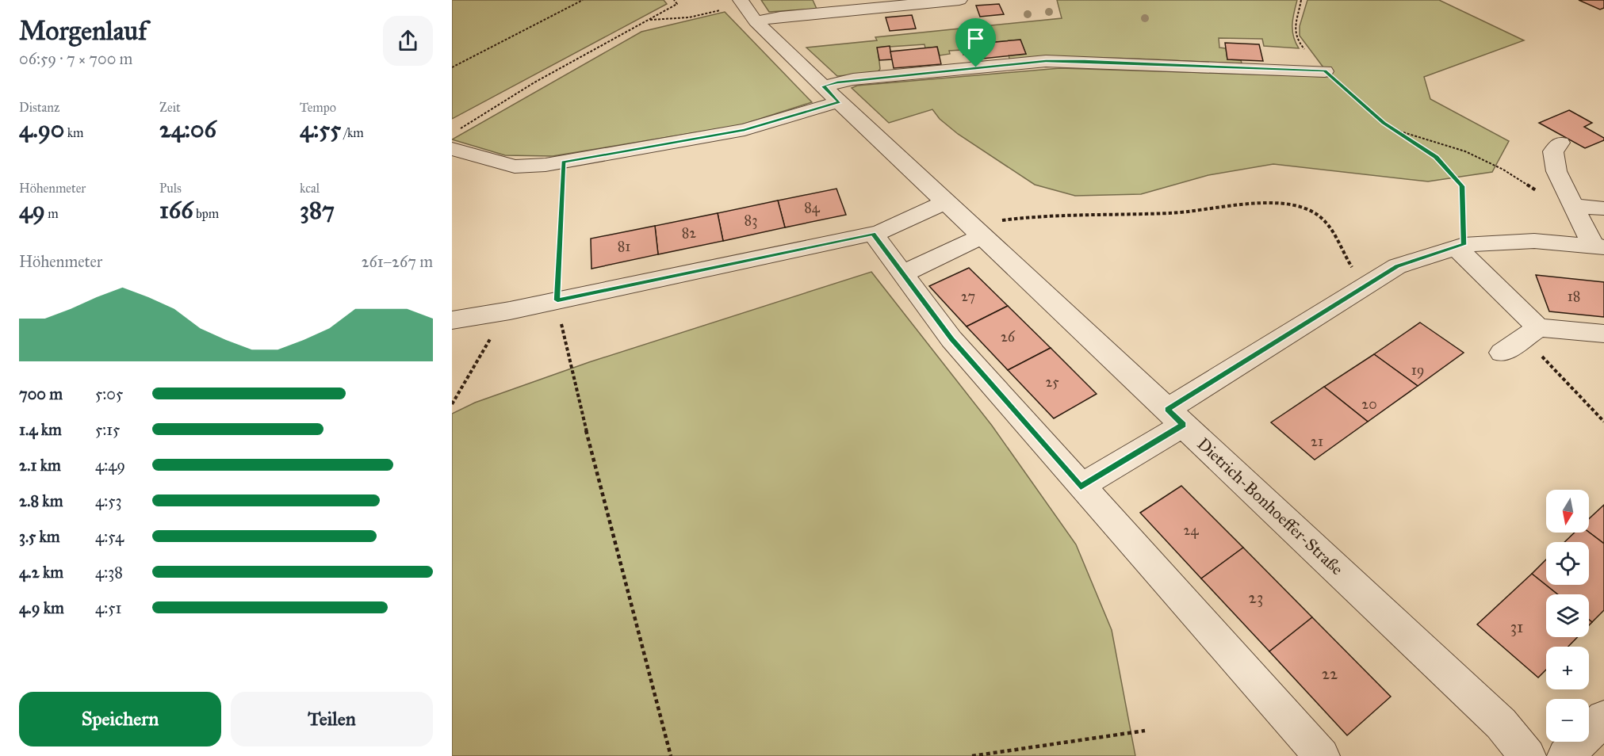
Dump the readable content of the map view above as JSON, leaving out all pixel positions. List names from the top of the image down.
{
  "streets": {
    "street": ["Dietrich-Bonhoeffer-Straße"]
  },
  "house_numbers": [
    "84",
    "83",
    "82",
    "81",
    "27",
    "18",
    "26",
    "19",
    "25",
    "20",
    "21",
    "24",
    "23",
    "31",
    "22"
  ],
  "north": "bottom",
  "page": {
    "heading": ["Morgenlauf", "06:59 · 7 × 700 m"],
    "stats": [
      ["Distanz", "4.90 km"],
      ["Zeit", "24:06"],
      ["Tempo", "4:55 /km"],
      ["Höhenmeter", "49 m"],
      ["Puls", "166 bpm"],
      ["kcal", "387"]
    ],
    "chart": ["Höhenmeter", "261–267 m"],
    "list": [
      {
        "name": "700 m",
        "note": "5:05"
      },
      {
        "name": "1.4 km",
        "note": "5:15"
      },
      {
        "name": "2.1 km",
        "note": "4:49"
      },
      {
        "name": "2.8 km",
        "note": "4:53"
      },
      {
        "name": "3.5 km",
        "note": "4:54"
      },
      {
        "name": "4.2 km",
        "note": "4:38"
      },
      {
        "name": "4.9 km",
        "note": "4:51"
      }
    ],
    "map_buttons": ["+", "−"],
    "buttons": ["Speichern", "Teilen"]
  }
}
